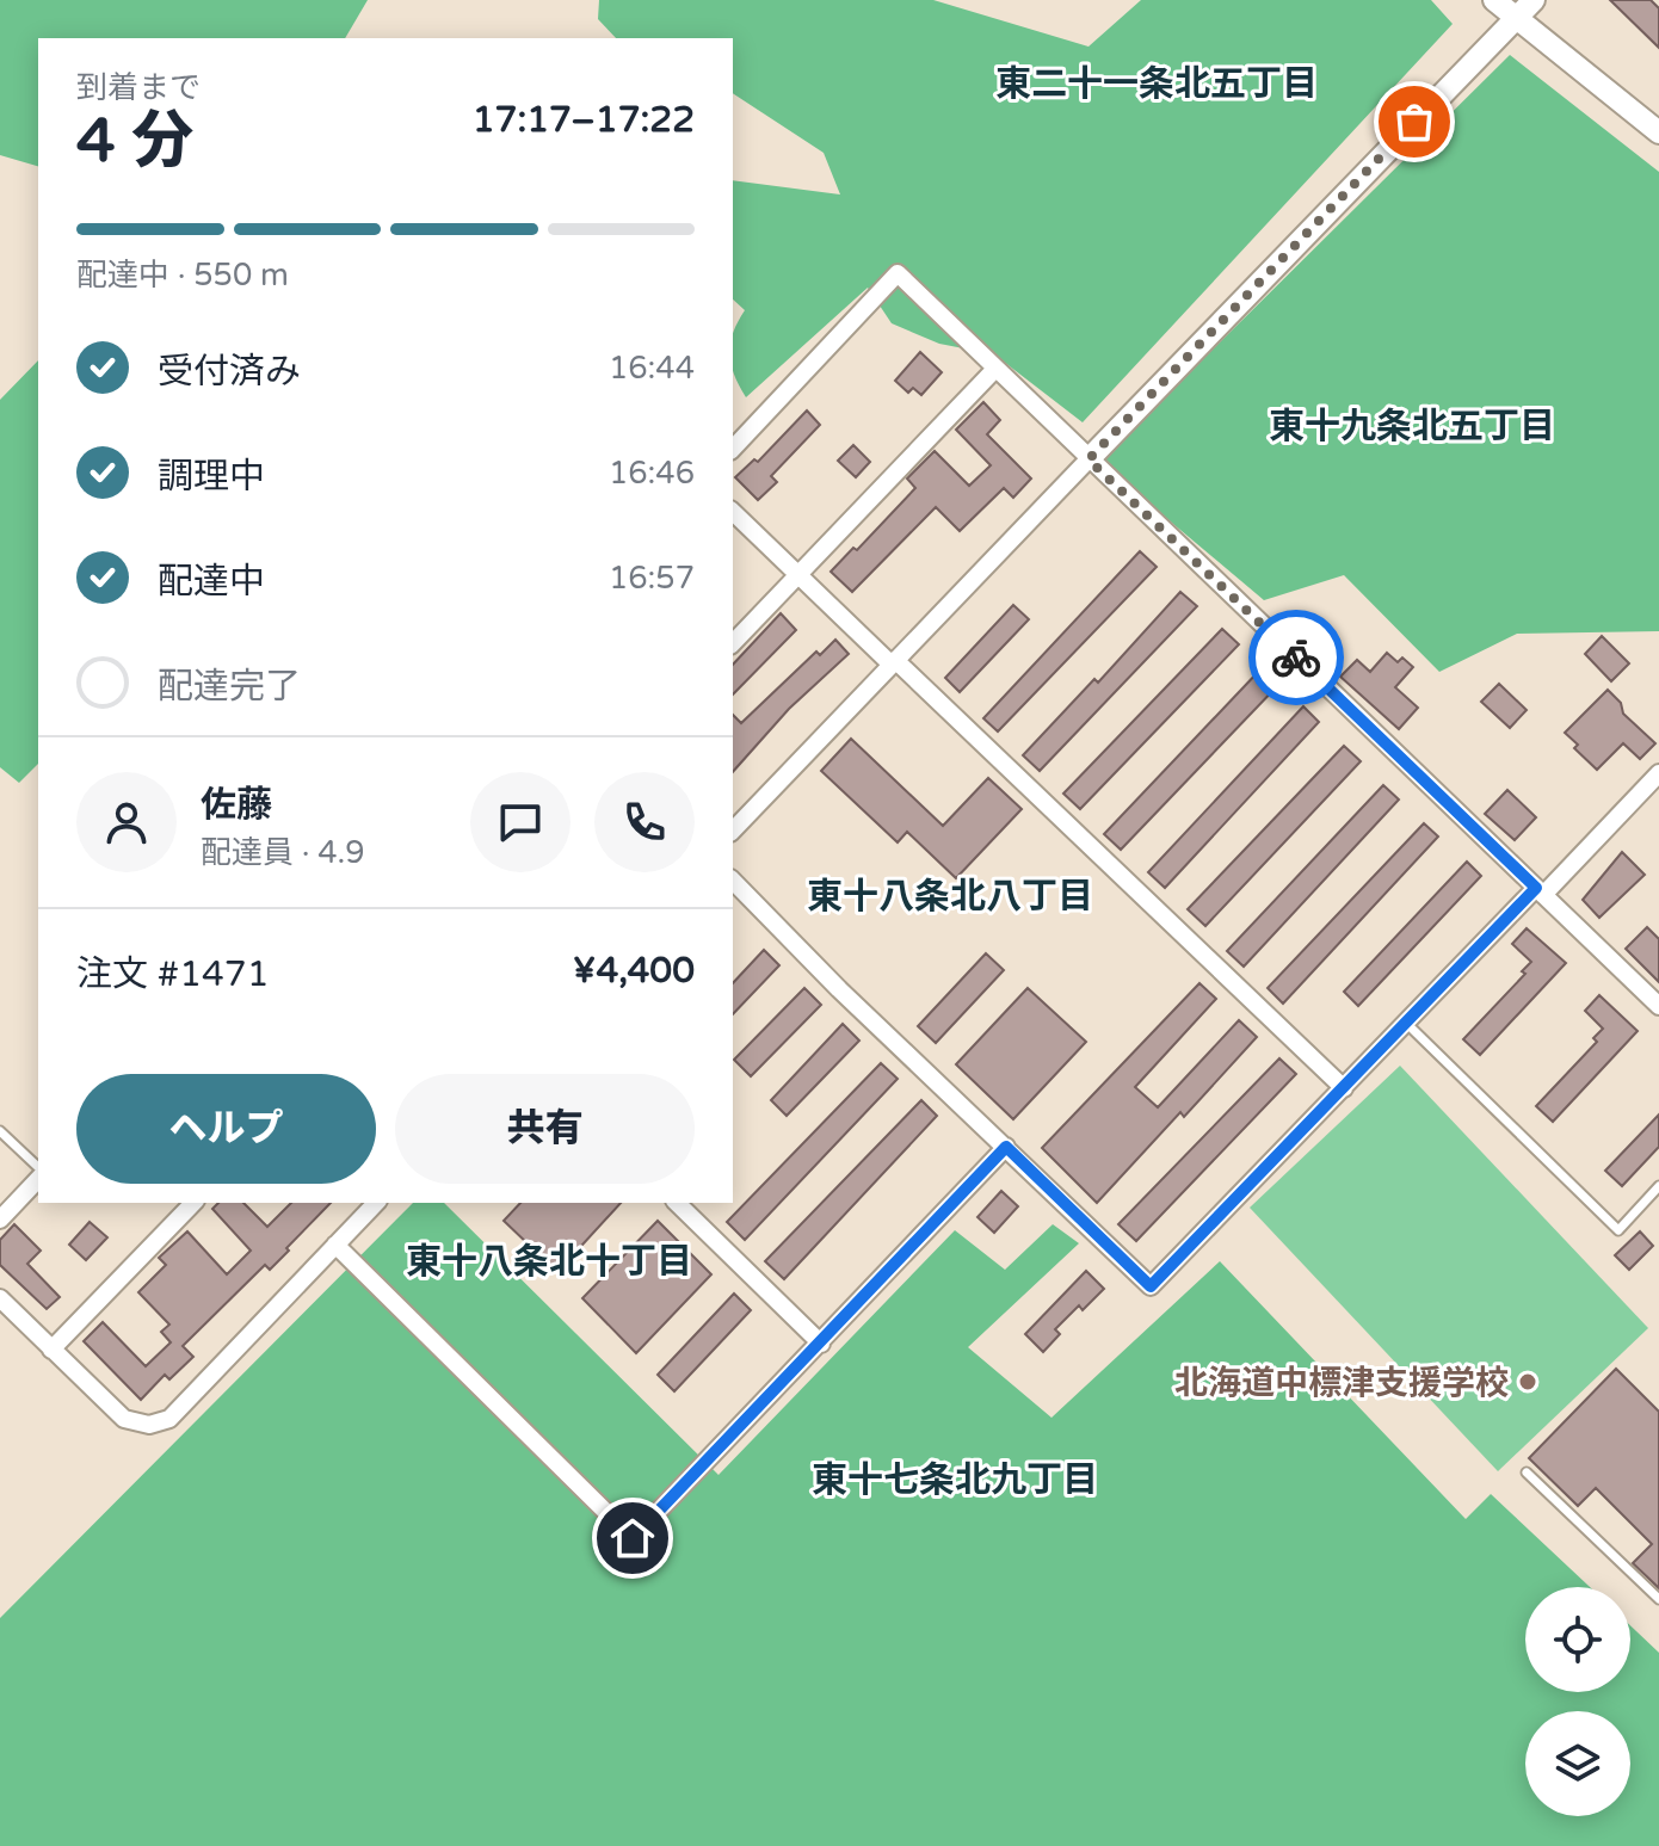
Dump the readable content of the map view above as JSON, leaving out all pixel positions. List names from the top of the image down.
{
  "districts": [
    "東二十一条北五丁目",
    "東十九条北五丁目",
    "東十八条北八丁目",
    "東十八条北十丁目",
    "東十七条北九丁目"
  ],
  "places": ["北海道中標津支援学校"],
  "page": {
    "heading": ["4 分", "到着まで", "17:17–17:22"],
    "panel": [
      "佐藤",
      "配達員 · 4.9",
      "注文 #1471",
      "¥4,400"
    ],
    "bar": "配達中 · 550 m",
    "list": [
      ["受付済み", "16:44"],
      ["調理中", "16:46"],
      ["配達中", "16:57"],
      "配達完了"
    ],
    "buttons": ["ヘルプ", "共有"]
  }
}
